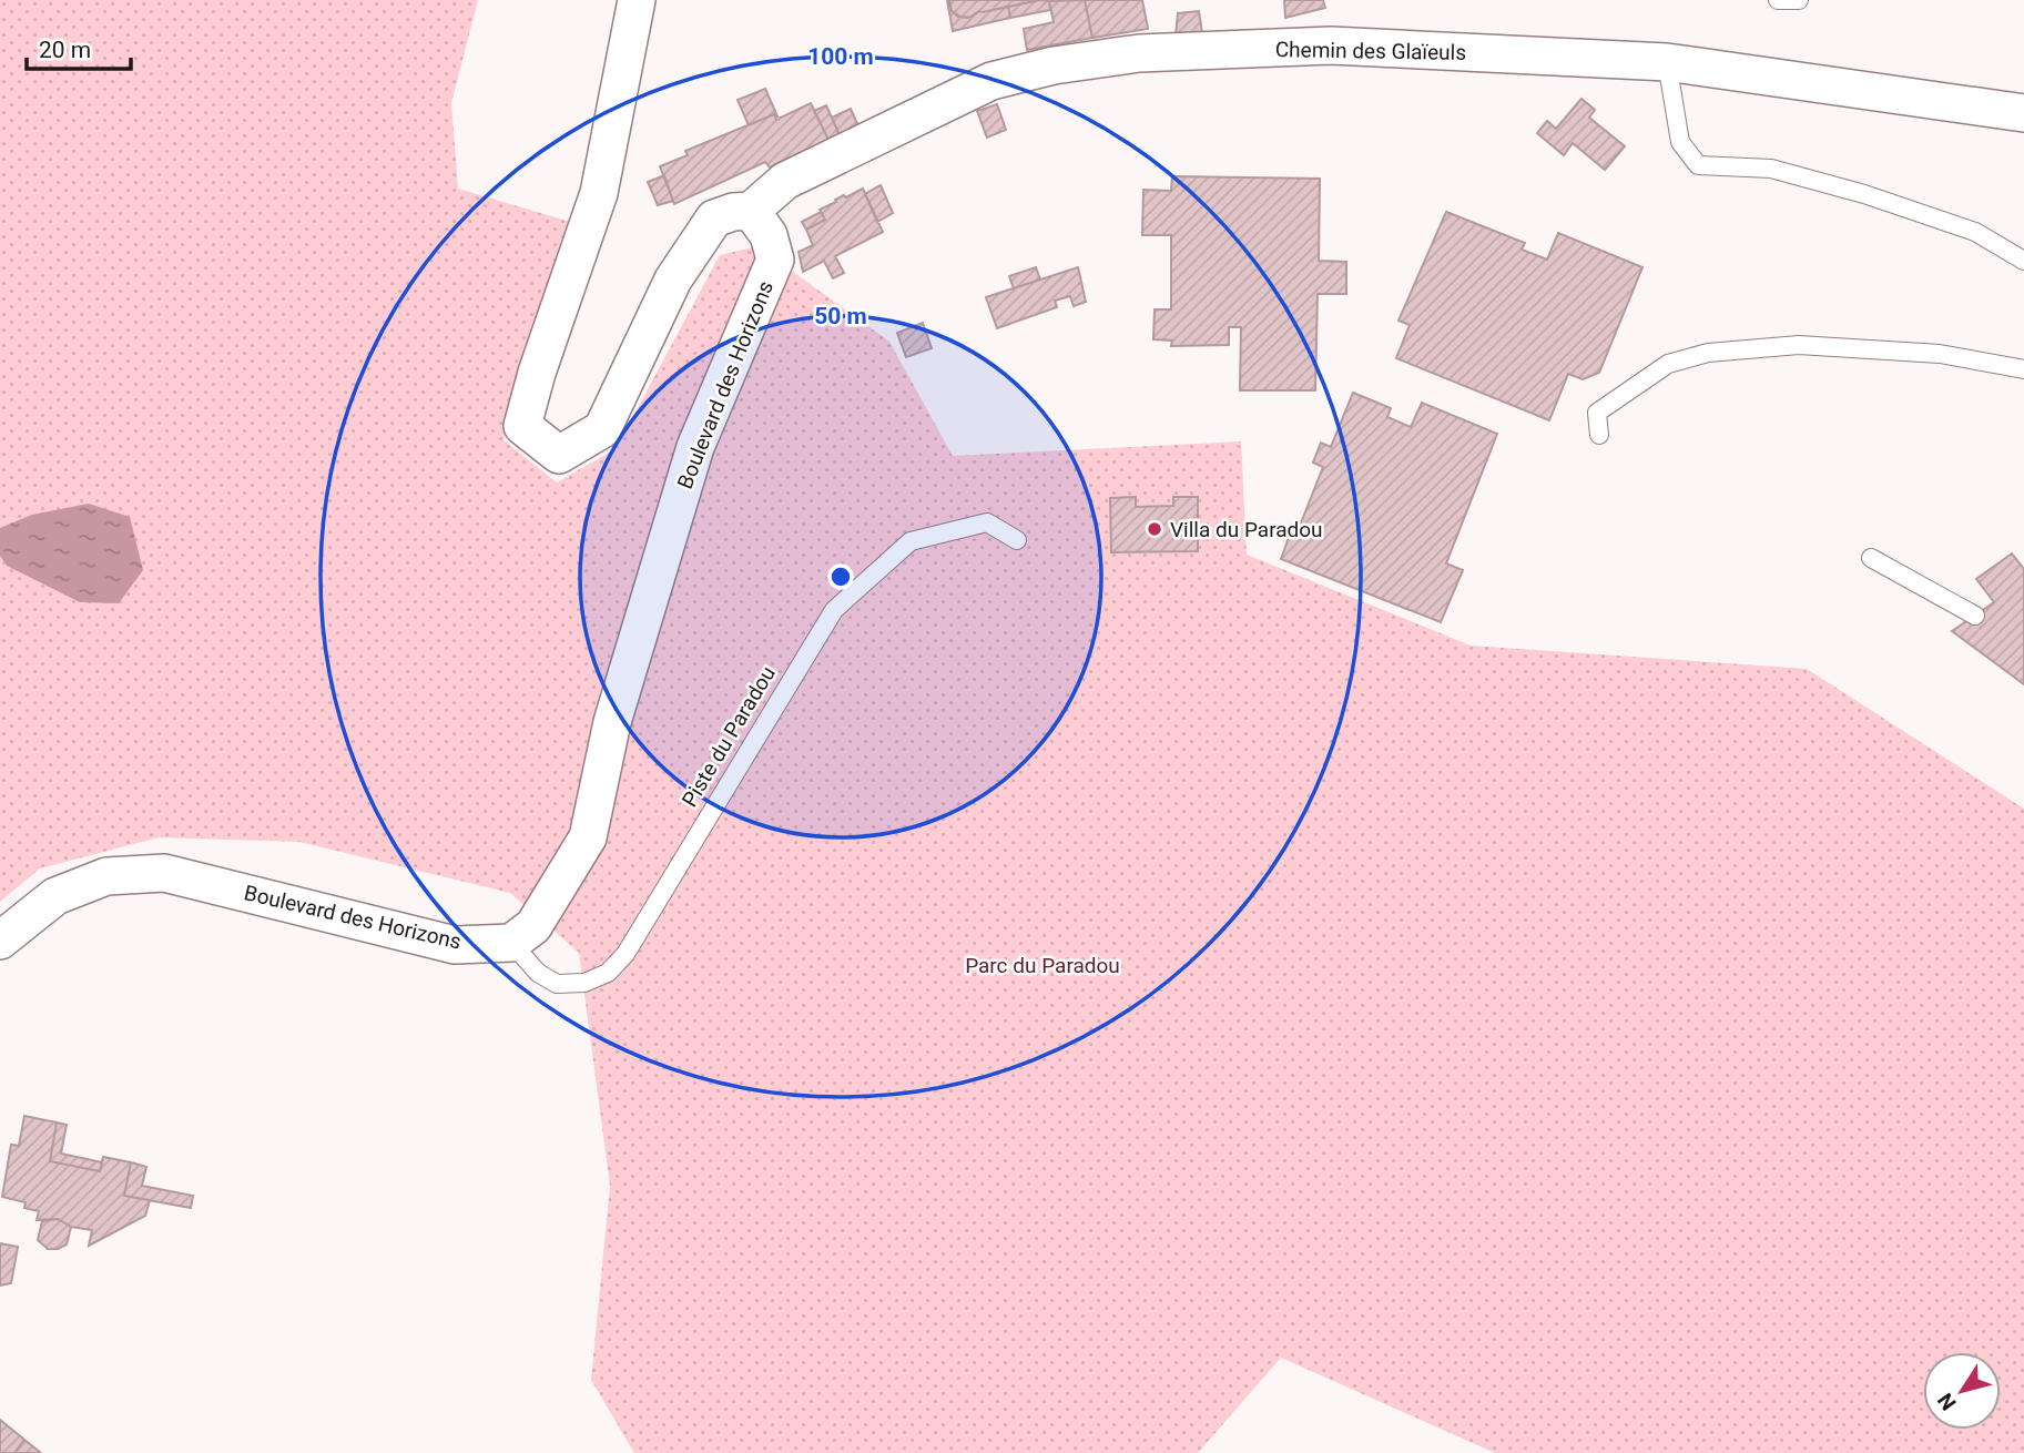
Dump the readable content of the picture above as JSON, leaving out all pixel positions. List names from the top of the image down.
{
  "streets": {
    "street": ["Chemin des Glaïeuls", "Boulevard des Horizons"],
    "lane": ["Piste du Paradou"]
  },
  "crossings": [
    ["Chemin des Glaïeuls", "Boulevard des Horizons"],
    ["Boulevard des Horizons", "Piste du Paradou"]
  ],
  "parks": ["Parc du Paradou"],
  "places": ["Villa du Paradou"],
  "scale_bar": "20 m",
  "north": "bottom left",
  "rings": ["100 m", "50 m"]
}
